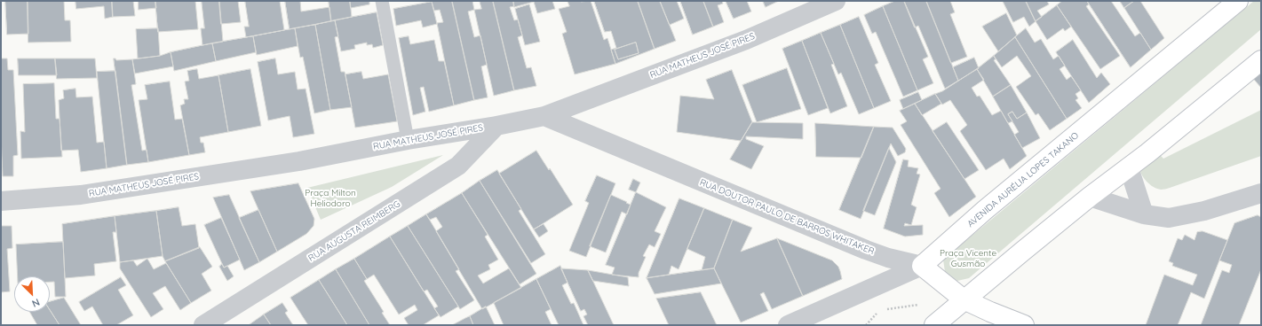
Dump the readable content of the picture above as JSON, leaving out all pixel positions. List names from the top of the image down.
{
  "streets": {
    "street": [
      "RUA MATHEUS JOSÉ PIRES",
      "AVENIDA AURÉLIA LOPES TAKANO",
      "RUA DOUTOR PAULO DE BARROS WHITAKER",
      "RUA AUGUSTA REIMBERG"
    ]
  },
  "crossings": [
    ["RUA MATHEUS JOSÉ PIRES", "RUA DOUTOR PAULO DE BARROS WHITAKER"],
    ["RUA MATHEUS JOSÉ PIRES", "RUA AUGUSTA REIMBERG"],
    ["AVENIDA AURÉLIA LOPES TAKANO", "RUA DOUTOR PAULO DE BARROS WHITAKER"]
  ],
  "parks": ["Praça Milton Heliodoro", "Praça Vicente Gusmão"],
  "north": "bottom right"
}
